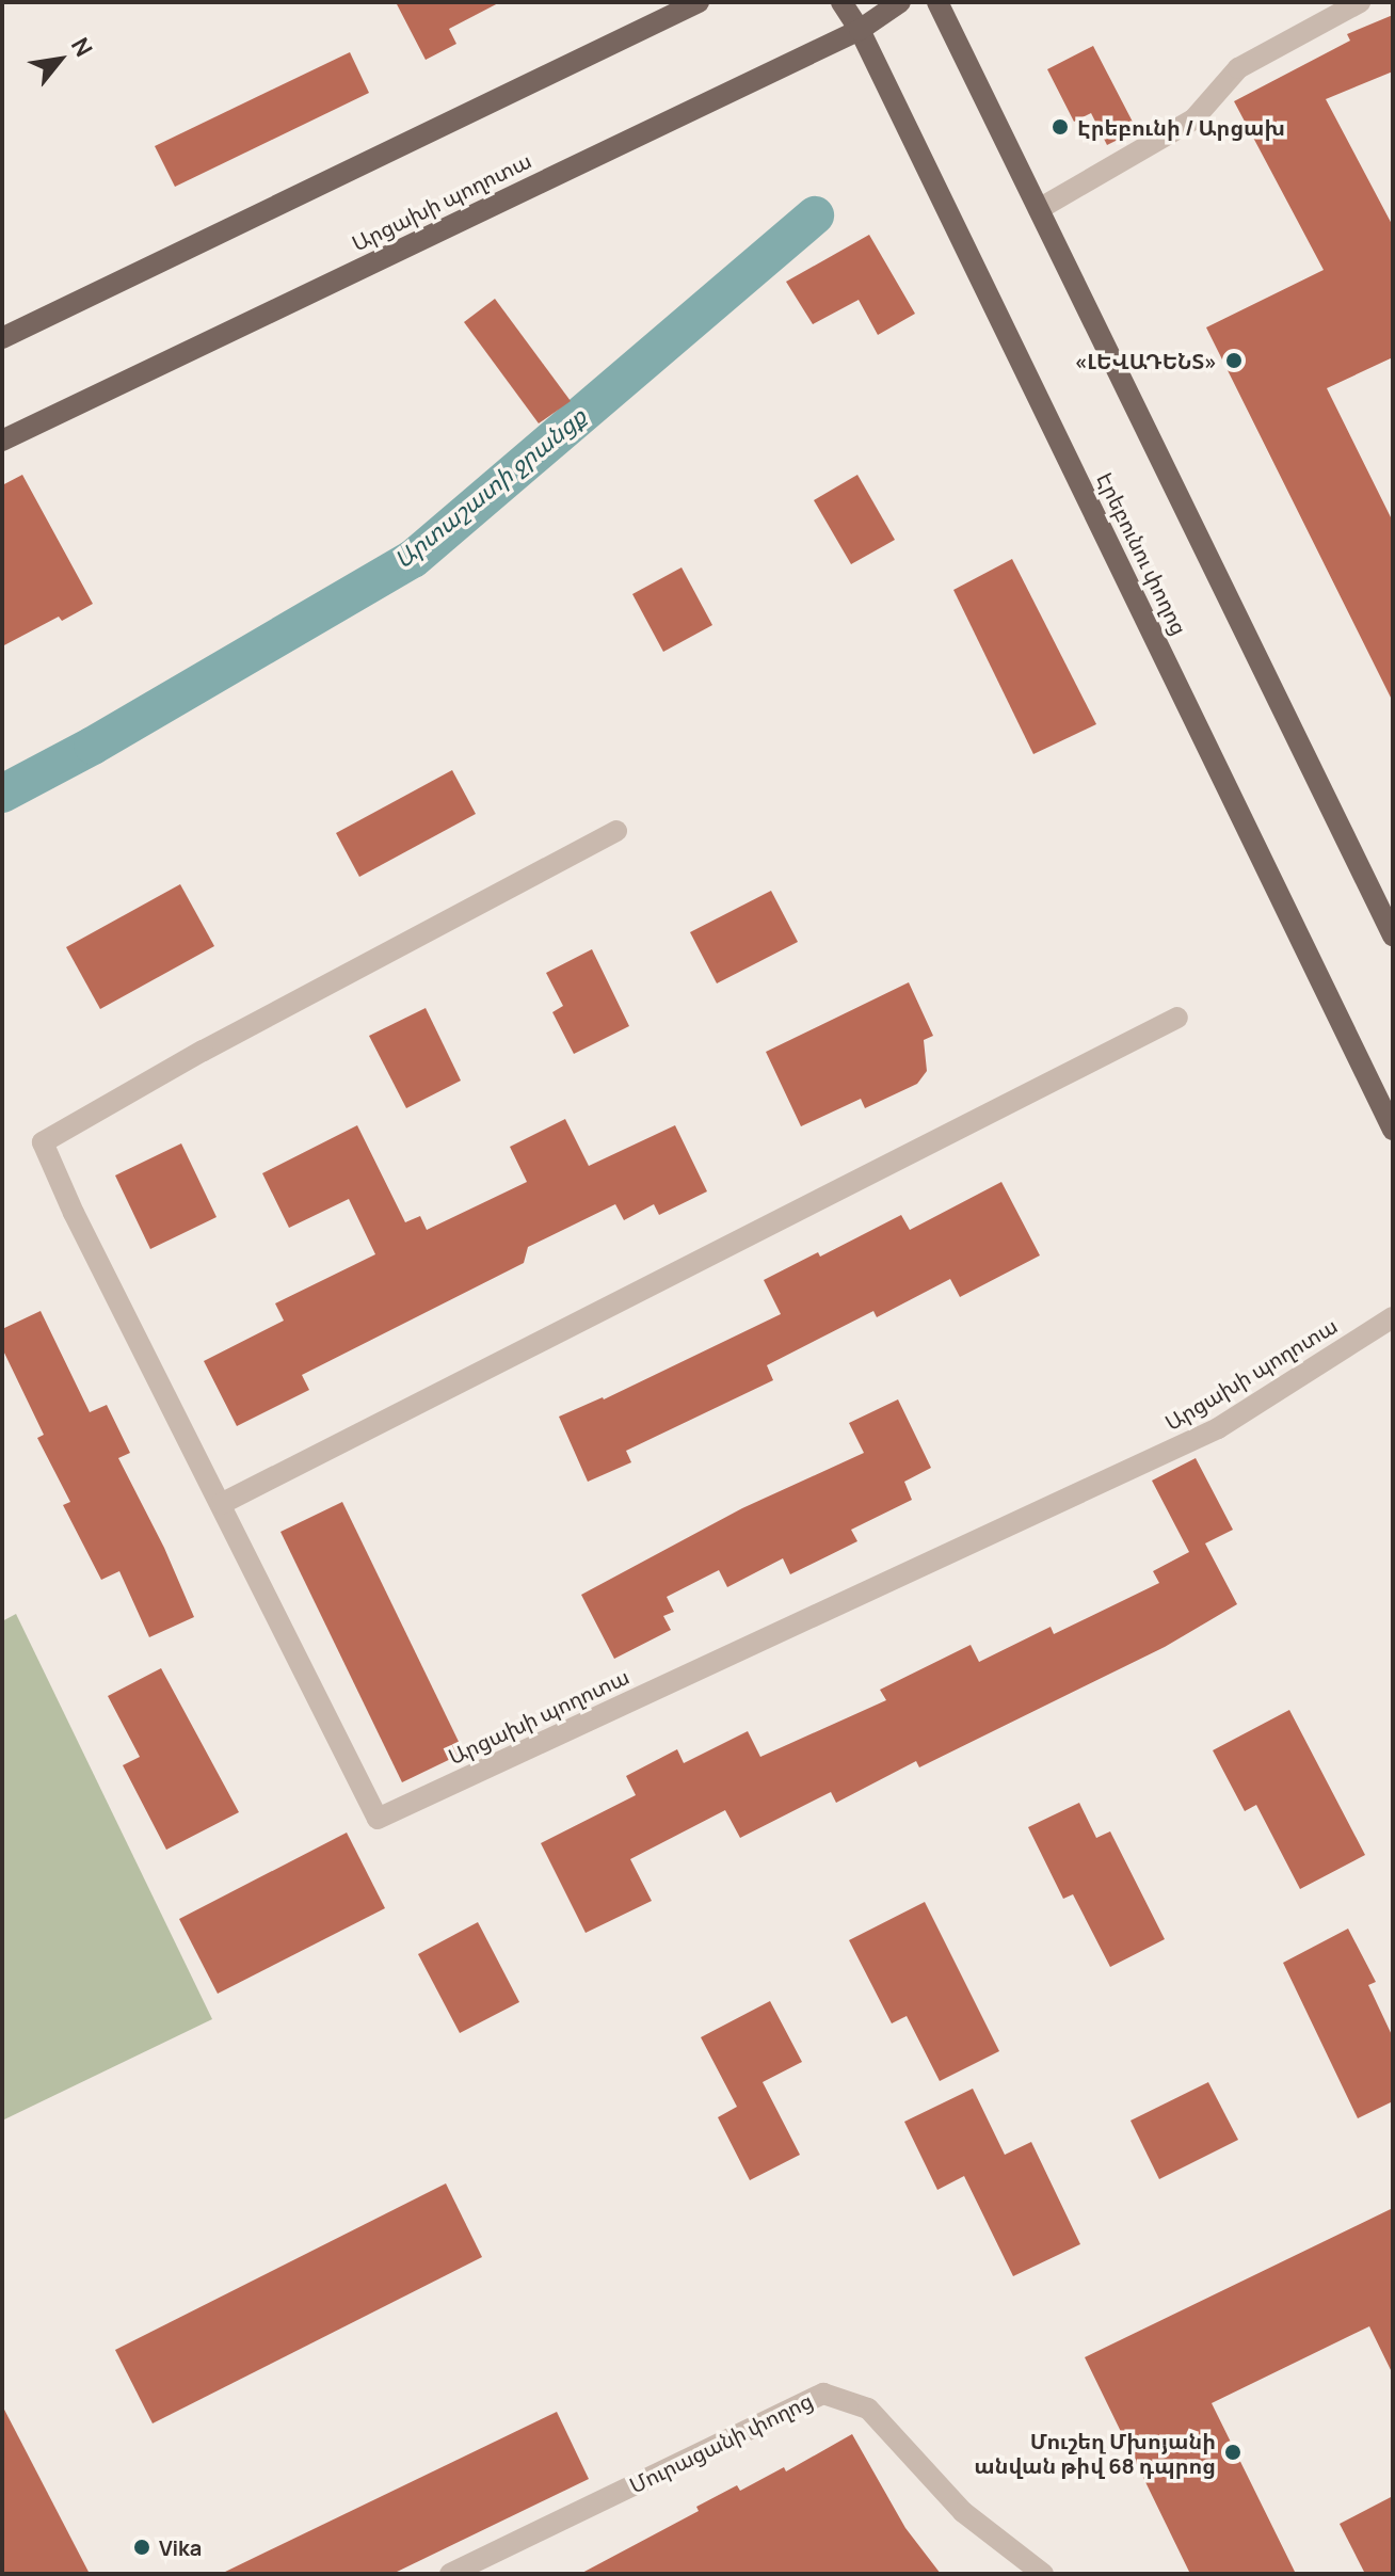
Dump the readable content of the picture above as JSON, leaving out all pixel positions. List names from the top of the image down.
{
  "streets": {
    "main road": ["Արցախի պողոտա", "Էրեբունու փողոց"],
    "street": ["Մուրացանի փողոց"]
  },
  "crossings": [
    ["Արցախի պողոտա", "Էրեբունու փողոց"]
  ],
  "water": ["Արտաշատի ջրանցք"],
  "places": [
    "Էրեբունի / Արցախ",
    "«ԼԵՎԱԴԵՆՏ»",
    "Մուշեղ Մխոյանի անվան թիվ 68 դպրոց",
    "Vika"
  ],
  "north": "top right"
}
